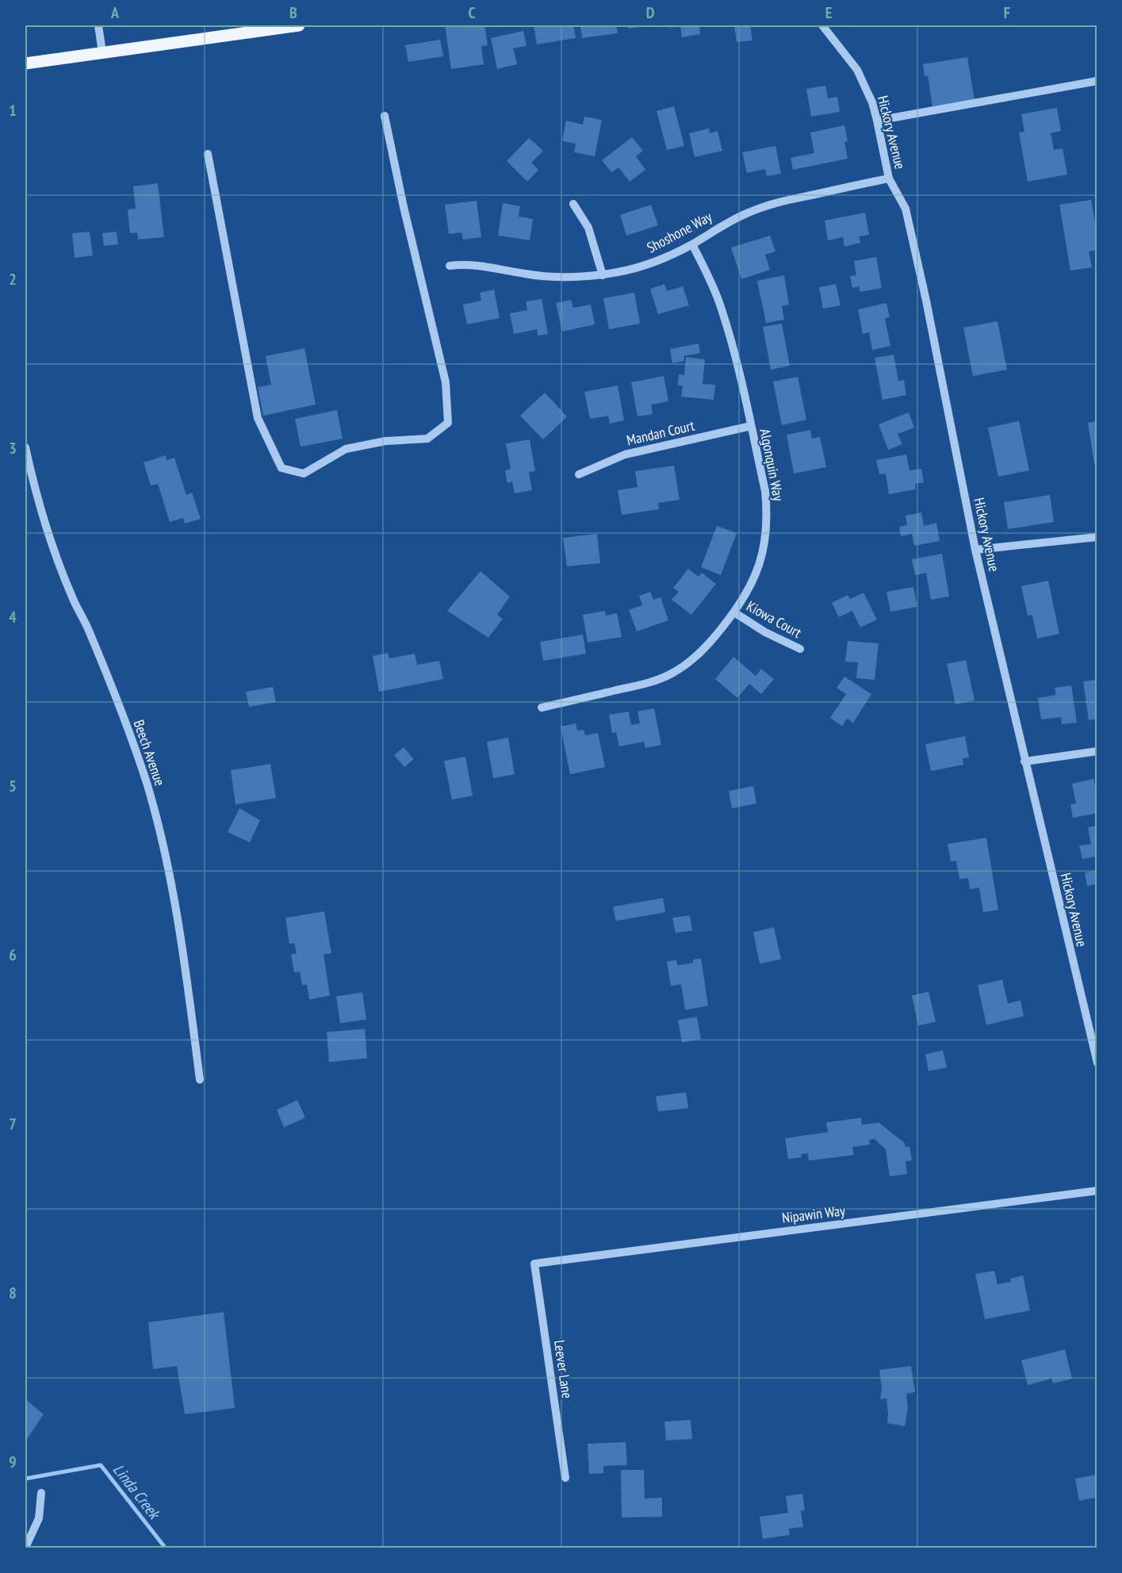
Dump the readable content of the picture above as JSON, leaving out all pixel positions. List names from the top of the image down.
{
  "streets": {
    "street": [
      "Hickory Avenue",
      "Shoshone Way",
      "Mandan Court",
      "Algonquin Way",
      "Kiowa Court",
      "Beech Avenue",
      "Nipawin Way",
      "Leever Lane"
    ]
  },
  "crossings": [
    ["Hickory Avenue", "Shoshone Way"],
    ["Shoshone Way", "Algonquin Way"],
    ["Mandan Court", "Algonquin Way"],
    ["Algonquin Way", "Kiowa Court"],
    ["Nipawin Way", "Leever Lane"]
  ],
  "water": ["Linda Creek"],
  "grid": {
    "columns": [
      "A",
      "B",
      "C",
      "D",
      "E",
      "F"
    ],
    "rows": [
      "1",
      "2",
      "3",
      "4",
      "5",
      "6",
      "7",
      "8",
      "9"
    ]
  }
}
